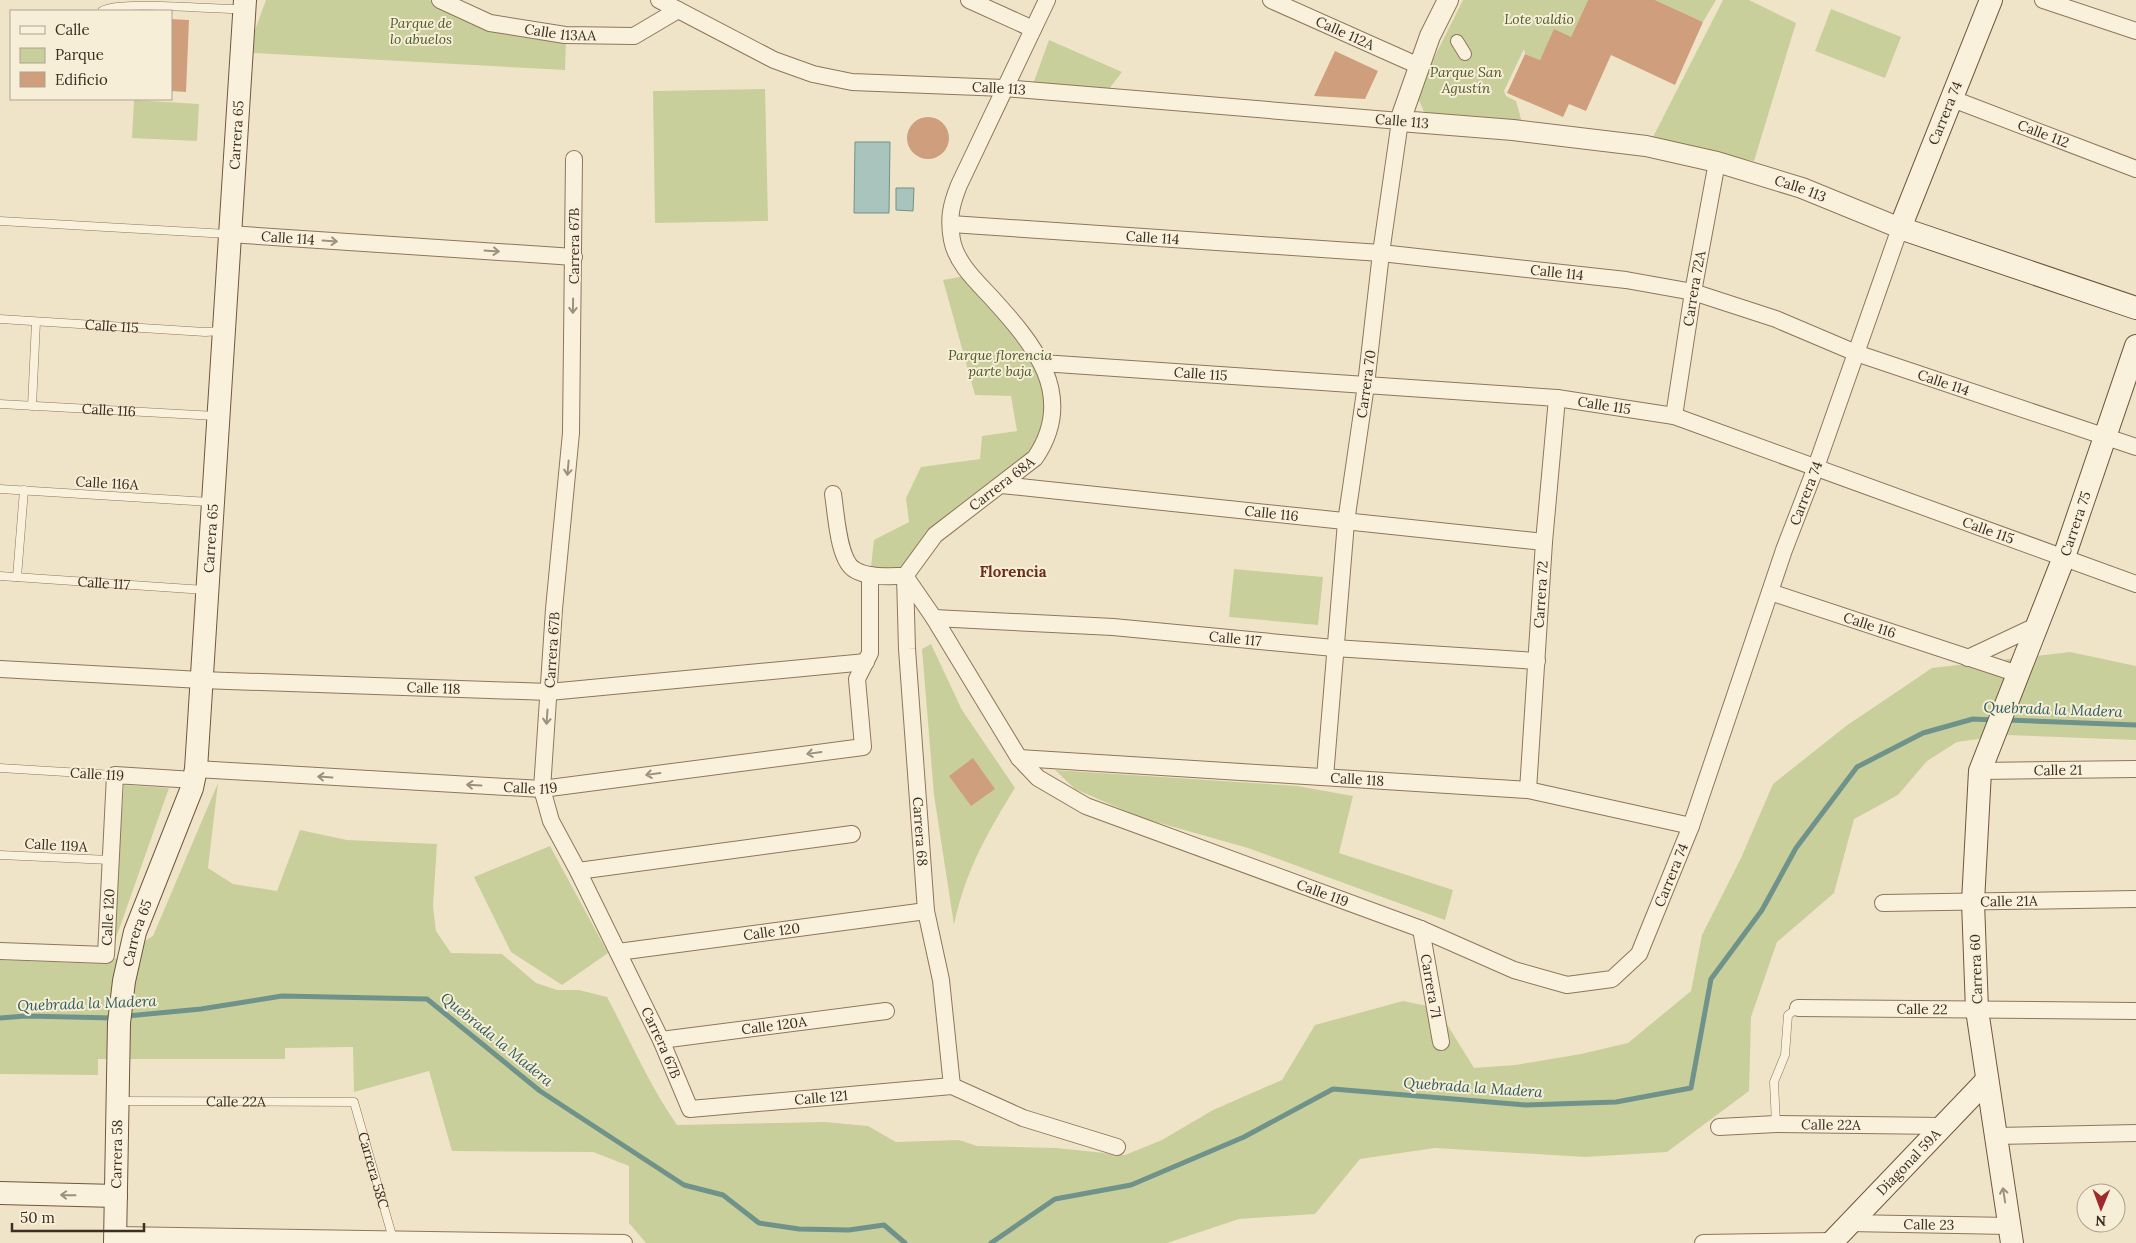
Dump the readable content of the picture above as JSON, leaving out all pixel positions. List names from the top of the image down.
{
  "streets": {
    "main road": [
      "Calle 113",
      "Carrera 74",
      "Carrera 65",
      "Carrera 75",
      "Carrera 60",
      "Carrera 58",
      "Diagonal 59A"
    ],
    "street": [
      "Calle 113AA",
      "Calle 112A",
      "Calle 112",
      "Calle 114",
      "Carrera 67B",
      "Carrera 72A",
      "Calle 115",
      "Carrera 70",
      "Calle 116",
      "Carrera 68A",
      "Calle 117",
      "Carrera 72",
      "Calle 118",
      "Calle 21",
      "Calle 119",
      "Carrera 68",
      "Calle 21A",
      "Calle 120",
      "Carrera 71",
      "Calle 22",
      "Calle 120A",
      "Calle 121",
      "Calle 22A",
      "Calle 23"
    ],
    "lane": ["Calle 116A", "Calle 119A", "Carrera 58C"]
  },
  "crossings": [
    ["Calle 113AA", "Calle 113"],
    ["Calle 112A", "Carrera 70"],
    ["Calle 113", "Carrera 74"],
    ["Calle 113", "Carrera 72A"],
    ["Calle 113", "Carrera 70"],
    ["Calle 113", "Carrera 68A"],
    ["Carrera 74", "Calle 112"],
    ["Carrera 74", "Calle 114"],
    ["Carrera 74", "Calle 115"],
    ["Carrera 74", "Calle 116"],
    ["Carrera 74", "Calle 118"],
    ["Carrera 74", "Calle 119"],
    ["Carrera 65", "Calle 114"],
    ["Carrera 65", "Calle 115"],
    ["Carrera 65", "Calle 116"],
    ["Carrera 65", "Calle 116A"],
    ["Carrera 65", "Calle 117"],
    ["Carrera 65", "Calle 118"],
    ["Carrera 65", "Calle 119"],
    ["Carrera 65", "Carrera 58"],
    ["Calle 114", "Carrera 67B"],
    ["Calle 114", "Carrera 72A"],
    ["Calle 114", "Carrera 70"],
    ["Calle 114", "Carrera 68A"],
    ["Calle 114", "Carrera 75"],
    ["Carrera 67B", "Calle 118"],
    ["Carrera 67B", "Calle 119"],
    ["Carrera 67B", "Calle 120"],
    ["Carrera 67B", "Calle 120A"],
    ["Carrera 67B", "Calle 121"],
    ["Carrera 72A", "Calle 115"],
    ["Calle 115", "Carrera 70"],
    ["Calle 115", "Carrera 68A"],
    ["Calle 115", "Carrera 75"],
    ["Calle 115", "Carrera 72"],
    ["Carrera 70", "Calle 116"],
    ["Carrera 70", "Calle 117"],
    ["Carrera 70", "Calle 118"],
    ["Calle 116", "Carrera 68A"],
    ["Calle 116", "Carrera 75"],
    ["Calle 116", "Carrera 72"],
    ["Carrera 68A", "Carrera 68"],
    ["Carrera 75", "Carrera 60"],
    ["Calle 117", "Carrera 72"],
    ["Carrera 72", "Calle 118"],
    ["Calle 118", "Calle 119"],
    ["Calle 21", "Carrera 60"],
    ["Calle 119", "Calle 120"],
    ["Calle 119", "Carrera 71"],
    ["Carrera 68", "Calle 120"],
    ["Carrera 68", "Calle 121"],
    ["Calle 119A", "Calle 120"],
    ["Calle 21A", "Carrera 60"],
    ["Carrera 60", "Calle 22"],
    ["Carrera 60", "Diagonal 59A"],
    ["Carrera 60", "Calle 23"],
    ["Calle 22A", "Carrera 58"],
    ["Calle 22A", "Diagonal 59A"],
    ["Calle 22A", "Carrera 58C"],
    ["Diagonal 59A", "Calle 23"]
  ],
  "one_way": ["Carrera 67B"],
  "districts": ["Florencia"],
  "water": ["Quebrada la Madera"],
  "parks": [
    "Lote valdio",
    "Parque de lo abuelos",
    "Parque San Agustín",
    "Parque florencia parte baja"
  ],
  "legend": ["Calle", "Parque", "Edificio"],
  "scale_bar": "50 m",
  "north": "bottom"
}
